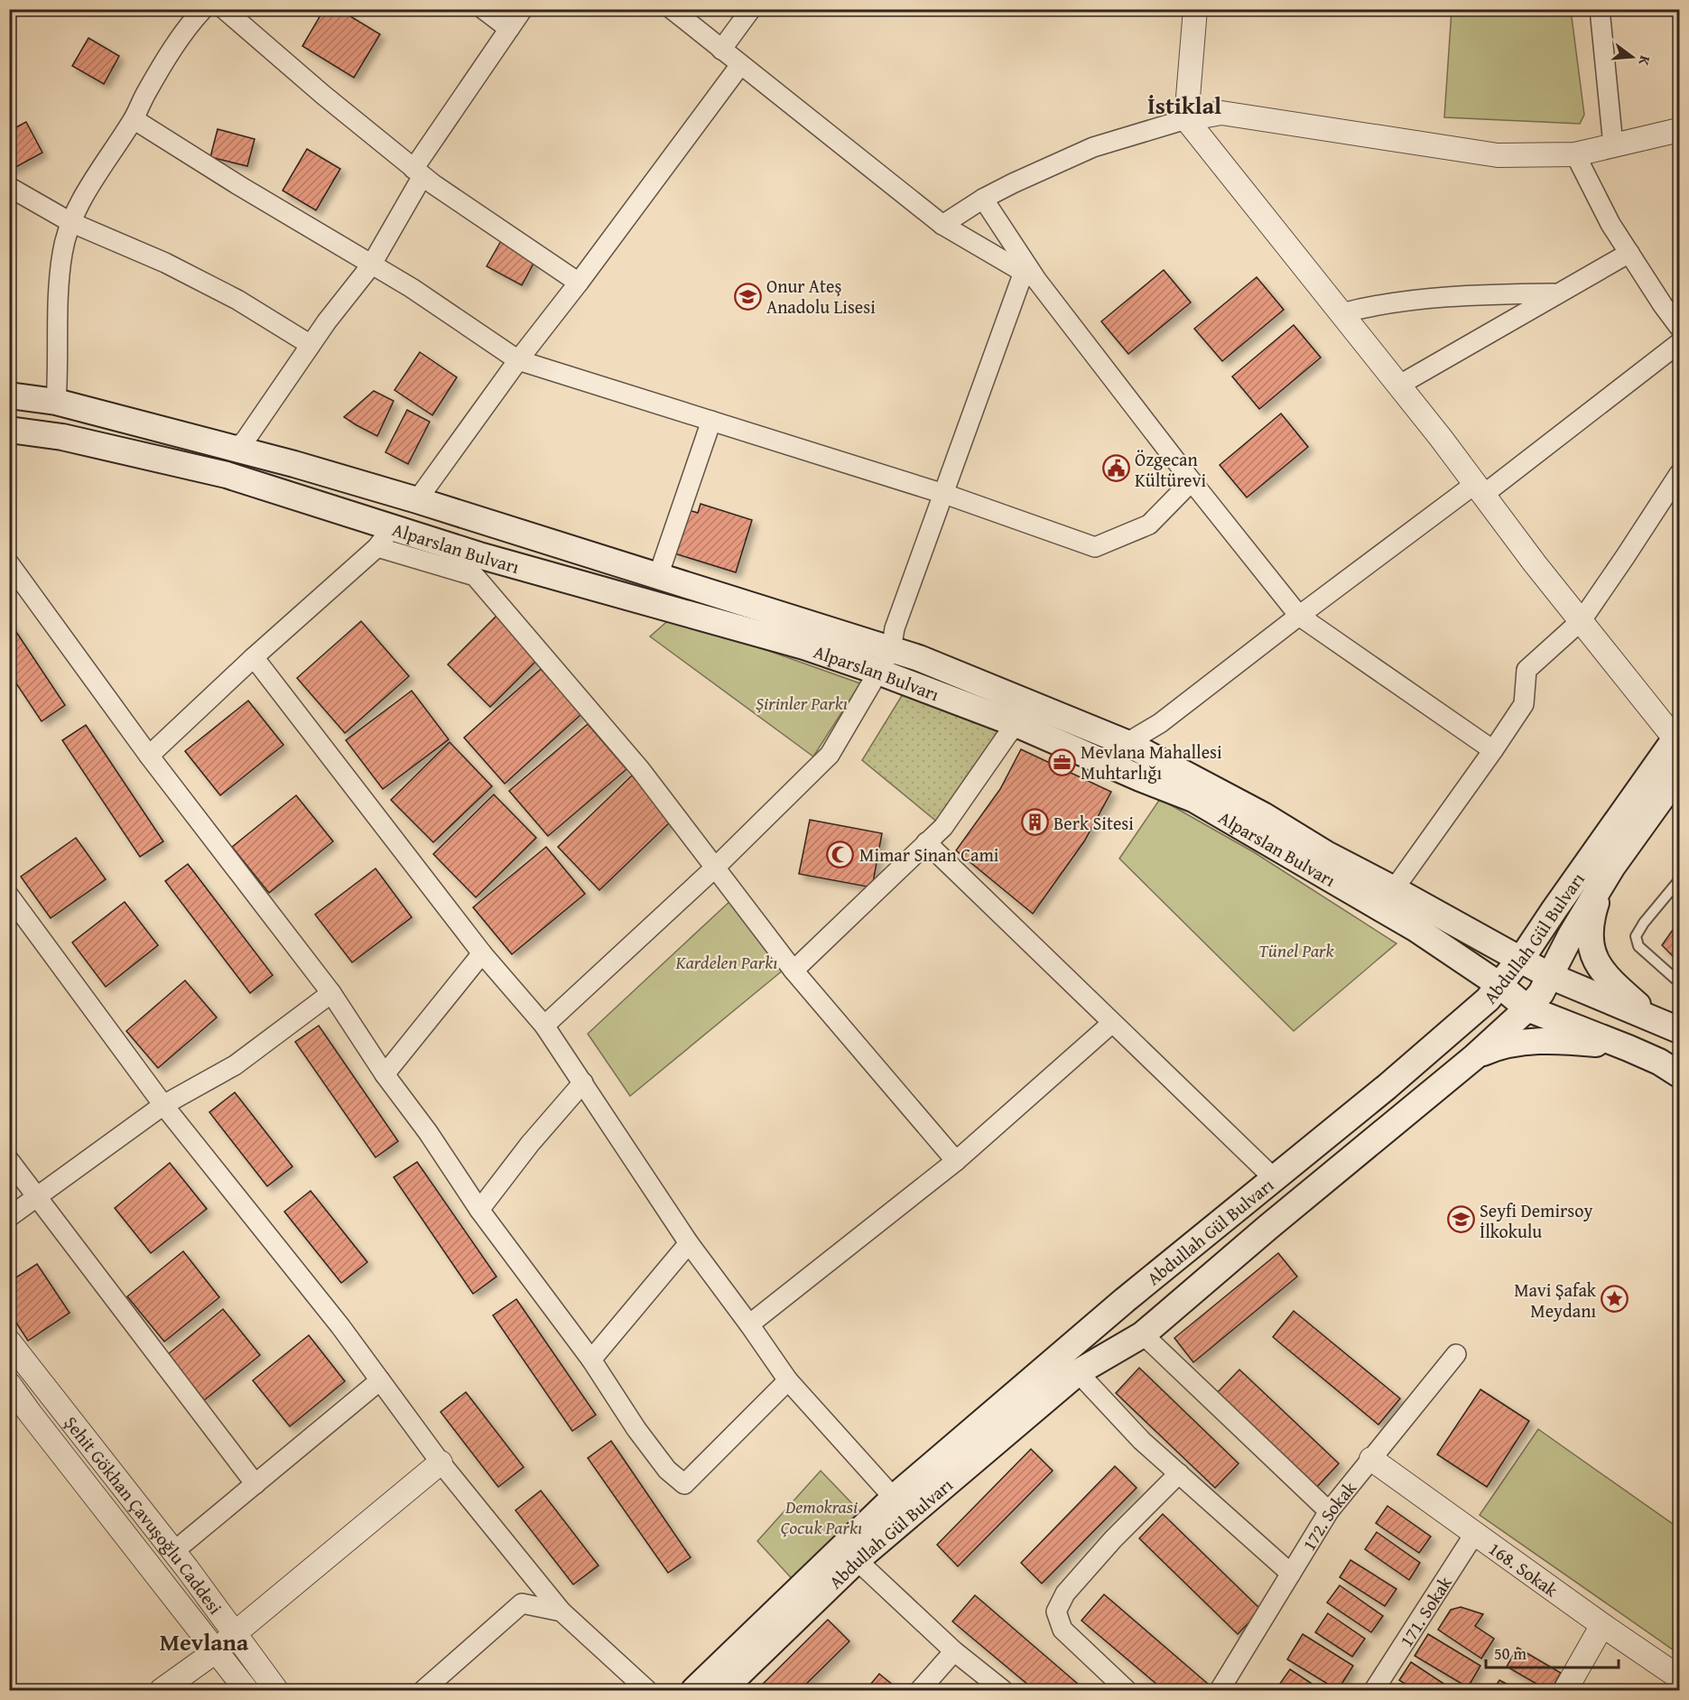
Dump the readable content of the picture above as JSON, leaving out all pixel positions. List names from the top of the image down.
{
  "streets": {
    "main road": ["Alparslan Bulvarı", "Abdullah Gül Bulvarı"],
    "street": [
      "Şehit Gökhan Çavuşoğlu Caddesi",
      "172. Sokak",
      "168. Sokak",
      "171. Sokak"
    ]
  },
  "crossings": [
    ["Alparslan Bulvarı", "Abdullah Gül Bulvarı"],
    ["172. Sokak", "168. Sokak"],
    ["168. Sokak", "171. Sokak"]
  ],
  "districts": ["İstiklal", "Mevlana"],
  "parks": [
    "Şirinler Parkı",
    "Tünel Park",
    "Kardelen Parkı",
    "Demokrasi Çocuk Parkı"
  ],
  "places": {
    "school or university": ["Onur Ateş Anadolu Lisesi", "Seyfi Demirsoy İlkokulu"],
    "public building": ["Özgecan Kültürevi"],
    "office": ["Mevlana Mahallesi Muhtarlığı"],
    "building": ["Berk Sitesi"],
    "mosque": ["Mimar Sinan Cami"],
    "place": ["Mavi Şafak Meydanı"]
  },
  "scale_bar": "50 m",
  "north": "right"
}
